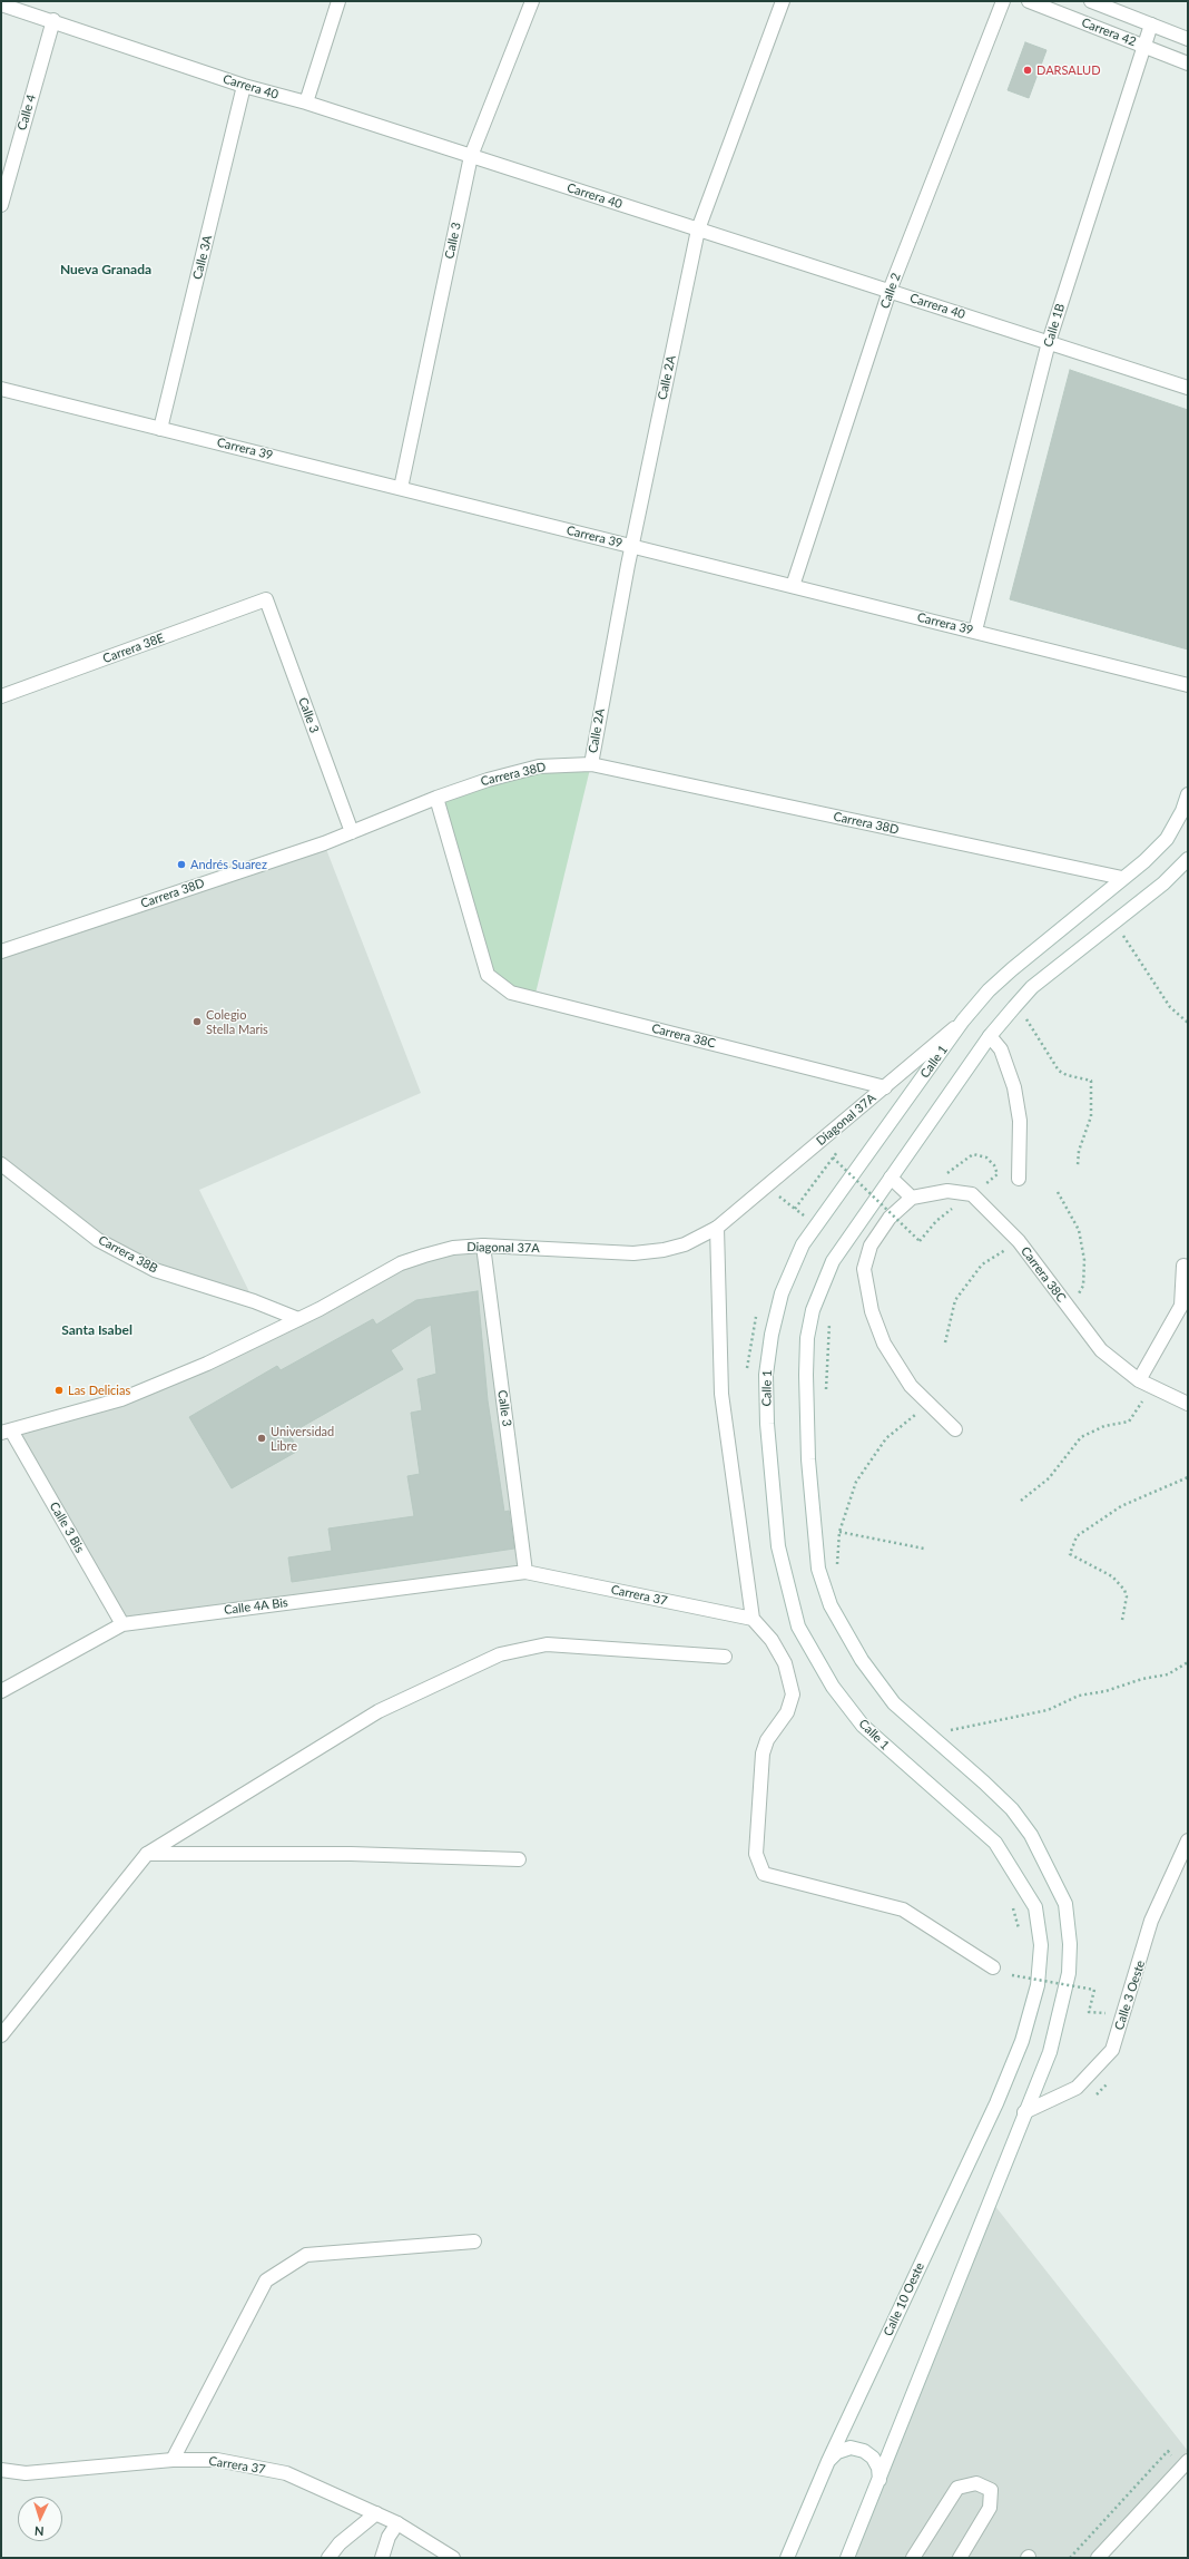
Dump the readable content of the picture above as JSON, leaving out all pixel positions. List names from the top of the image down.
{
  "streets": {
    "street": [
      "Carrera 42",
      "Carrera 40",
      "Calle 4",
      "Calle 3",
      "Calle 3A",
      "Calle 2",
      "Calle 1B",
      "Calle 2A",
      "Carrera 39",
      "Carrera 38E",
      "Carrera 38D",
      "Carrera 38C",
      "Calle 1",
      "Diagonal 37A",
      "Carrera 38B",
      "Calle 3 Bis",
      "Carrera 37",
      "Calle 4A Bis",
      "Calle 3 Oeste",
      "Calle 10 Oeste"
    ]
  },
  "crossings": [
    ["Carrera 42", "Calle 1B"],
    ["Carrera 40", "Calle 4"],
    ["Carrera 40", "Calle 3"],
    ["Carrera 40", "Calle 3A"],
    ["Carrera 40", "Calle 2"],
    ["Carrera 40", "Calle 1B"],
    ["Carrera 40", "Calle 2A"],
    ["Calle 3", "Carrera 39"],
    ["Calle 3", "Carrera 38E"],
    ["Calle 3", "Carrera 38D"],
    ["Calle 3", "Diagonal 37A"],
    ["Calle 3", "Carrera 37"],
    ["Calle 3", "Calle 4A Bis"],
    ["Calle 3A", "Carrera 39"],
    ["Calle 2", "Carrera 39"],
    ["Calle 1B", "Carrera 39"],
    ["Calle 2A", "Carrera 39"],
    ["Calle 2A", "Carrera 38D"],
    ["Carrera 38D", "Carrera 38C"],
    ["Carrera 38D", "Calle 1"],
    ["Carrera 38C", "Diagonal 37A"],
    ["Calle 1", "Diagonal 37A"],
    ["Calle 1", "Calle 10 Oeste"],
    ["Diagonal 37A", "Carrera 38B"],
    ["Diagonal 37A", "Calle 3 Bis"],
    ["Calle 3 Bis", "Calle 4A Bis"],
    ["Carrera 37", "Calle 4A Bis"]
  ],
  "districts": ["Nueva Granada", "Santa Isabel"],
  "places": [
    "DARSALUD",
    "Andrés Suarez",
    "Colegio Stella Maris",
    "Las Delicias",
    "Universidad Libre"
  ],
  "north": "bottom"
}
